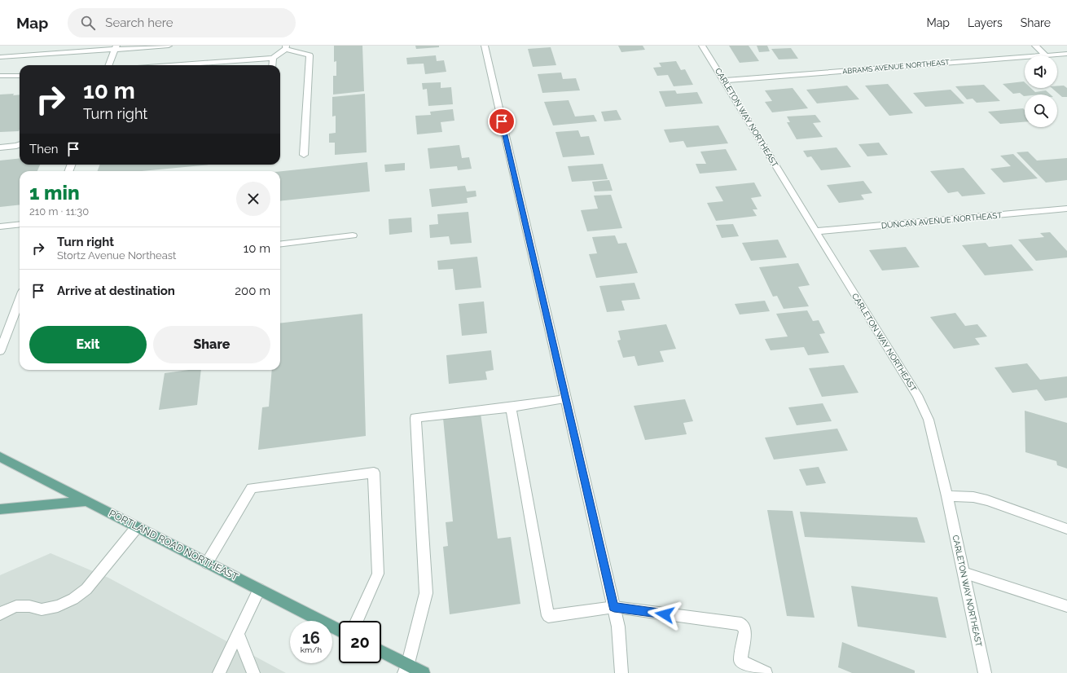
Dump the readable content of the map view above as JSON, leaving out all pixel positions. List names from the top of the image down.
{
  "streets": {
    "main road": ["PORTLAND ROAD NORTHEAST"],
    "street": ["ABRAMS AVENUE NORTHEAST", "CARLETON WAY NORTHEAST", "DUNCAN AVENUE NORTHEAST"]
  },
  "crossings": [
    ["ABRAMS AVENUE NORTHEAST", "CARLETON WAY NORTHEAST"],
    ["CARLETON WAY NORTHEAST", "DUNCAN AVENUE NORTHEAST"]
  ],
  "page": {
    "header": "Map",
    "search": "Search here",
    "nav": ["Map", "Layers", "Share"],
    "turn": ["10 m", "Turn right"],
    "then": "Then",
    "heading": ["1 min", "210 m · 11:30"],
    "list": [
      {
        "name": "Turn right",
        "note": "Stortz Avenue Northeast",
        "value": "10 m"
      },
      {
        "name": "Arrive at destination",
        "value": "200 m"
      }
    ],
    "buttons": ["Exit", "Share"],
    "speed": "16 km/h",
    "limit": "20"
  }
}
